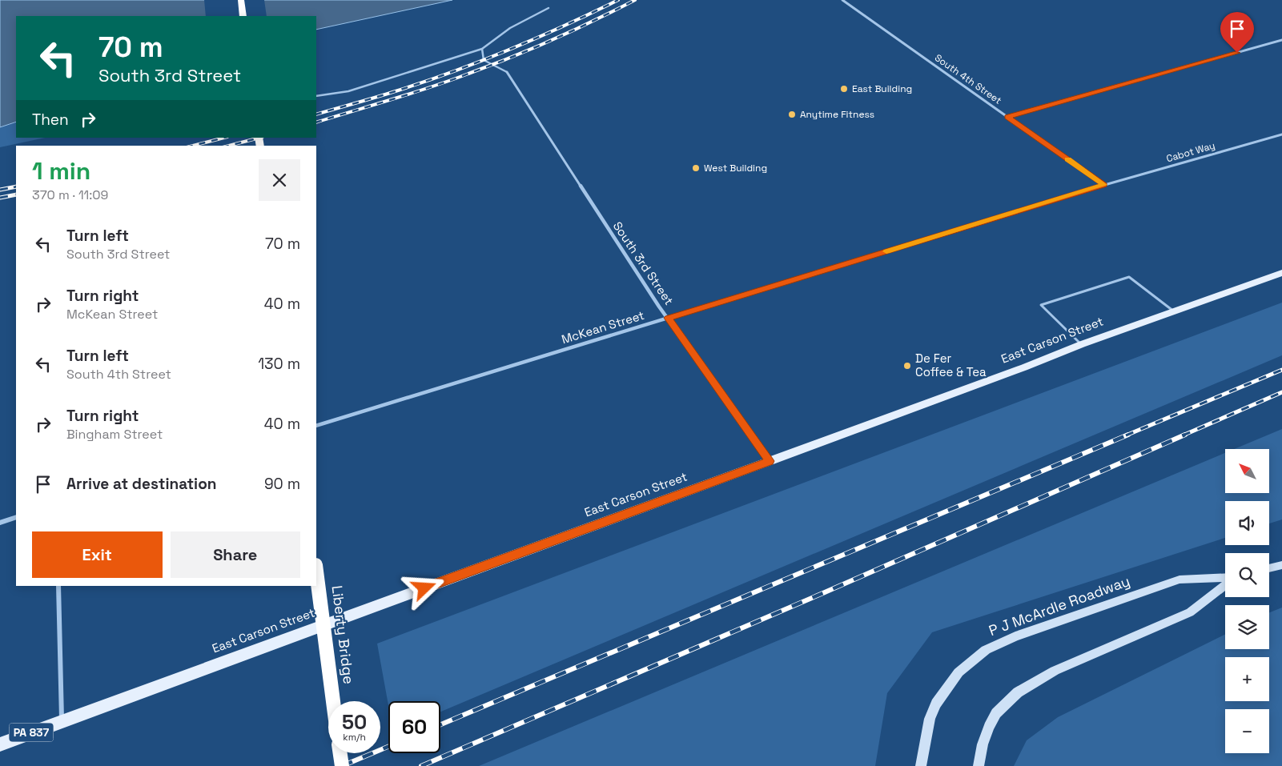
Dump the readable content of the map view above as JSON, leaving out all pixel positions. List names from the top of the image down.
{
  "streets": {
    "highway": ["Liberty Bridge"],
    "main road": ["East Carson Street", "P J McArdle Roadway", "PA 837"],
    "street": [
      "South 4th Street",
      "Cabot Way",
      "South 3rd Street",
      "McKean Street"
    ]
  },
  "crossings": [
    ["South 4th Street", "Cabot Way"],
    ["South 4th Street", "McKean Street"],
    ["Cabot Way", "McKean Street"],
    ["South 3rd Street", "McKean Street"],
    ["South 3rd Street", "East Carson Street"]
  ],
  "places": [
    "East Building",
    "Anytime Fitness",
    "West Building",
    "De Fer Coffee & Tea"
  ],
  "north": "top left",
  "page": {
    "turn": ["70 m", "South 3rd Street"],
    "then": "Then",
    "heading": ["1 min", "370 m · 11:09"],
    "list": [
      {
        "name": "Turn left",
        "note": "South 3rd Street",
        "value": "70 m"
      },
      {
        "name": "Turn right",
        "note": "McKean Street",
        "value": "40 m"
      },
      {
        "name": "Turn left",
        "note": "South 4th Street",
        "value": "130 m"
      },
      {
        "name": "Turn right",
        "note": "Bingham Street",
        "value": "40 m"
      },
      {
        "name": "Arrive at destination",
        "value": "90 m"
      }
    ],
    "map_buttons": ["+", "−"],
    "buttons": ["Exit", "Share"],
    "speed": "50 km/h",
    "limit": "60"
  }
}
